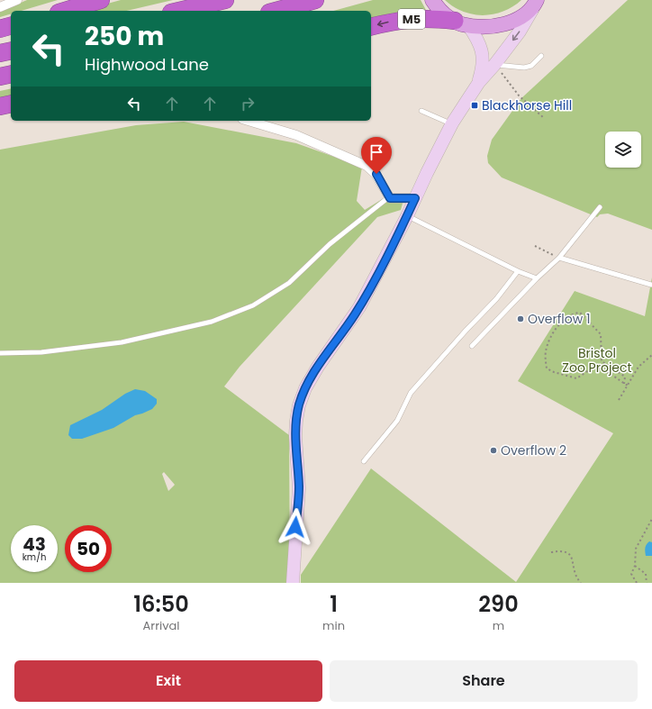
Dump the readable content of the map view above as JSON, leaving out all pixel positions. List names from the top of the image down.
{
  "streets": {
    "highway": ["M5"]
  },
  "parks": ["Bristol Zoo Project"],
  "places": {
    "transit": ["Blackhorse Hill"],
    "other": ["Overflow 1", "Overflow 2"]
  },
  "page": {
    "turn": ["250 m", "Highwood Lane"],
    "speed": "43 km/h",
    "limit": "50",
    "eta": [
      "16:50",
      "Arrival",
      "1",
      "min",
      "290",
      "m"
    ],
    "buttons": ["Exit", "Share"]
  }
}
